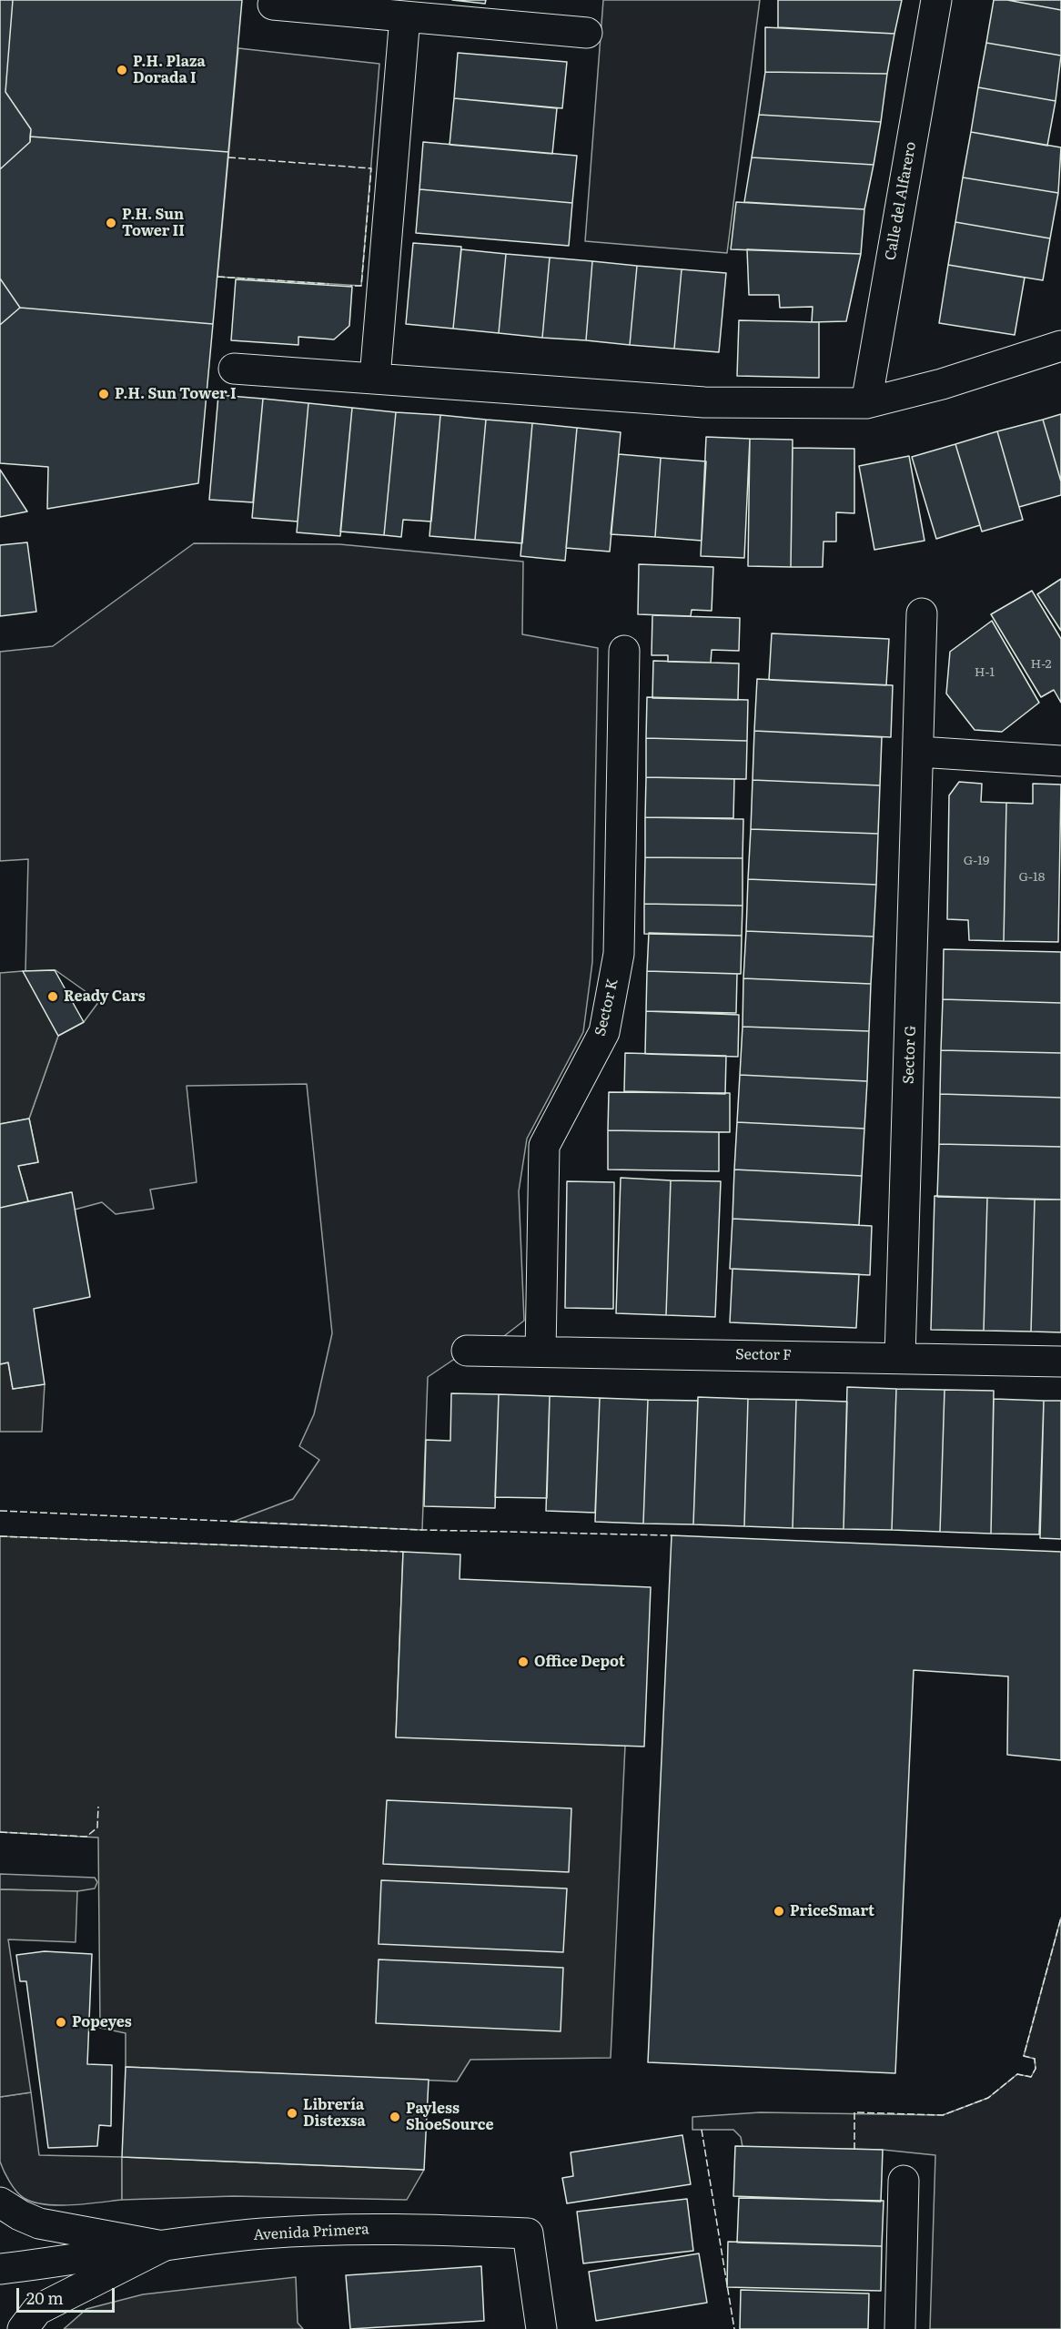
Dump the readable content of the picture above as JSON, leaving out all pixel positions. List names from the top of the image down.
{
  "streets": {
    "street": [
      "Calle del Alfarero",
      "Sector K",
      "Sector G",
      "Sector F",
      "Avenida Primera"
    ]
  },
  "crossings": [
    ["Sector K", "Sector F"],
    ["Sector G", "Sector F"]
  ],
  "places": [
    "P.H. Plaza Dorada I",
    "P.H. Sun Tower II",
    "P.H. Sun Tower I",
    "Ready Cars",
    "Office Depot",
    "PriceSmart",
    "Popeyes",
    "Librería Distexsa",
    "Payless ShoeSource"
  ],
  "house_numbers": [
    "H-2",
    "H-1",
    "G-19",
    "G-18"
  ],
  "scale_bar": "20 m"
}
